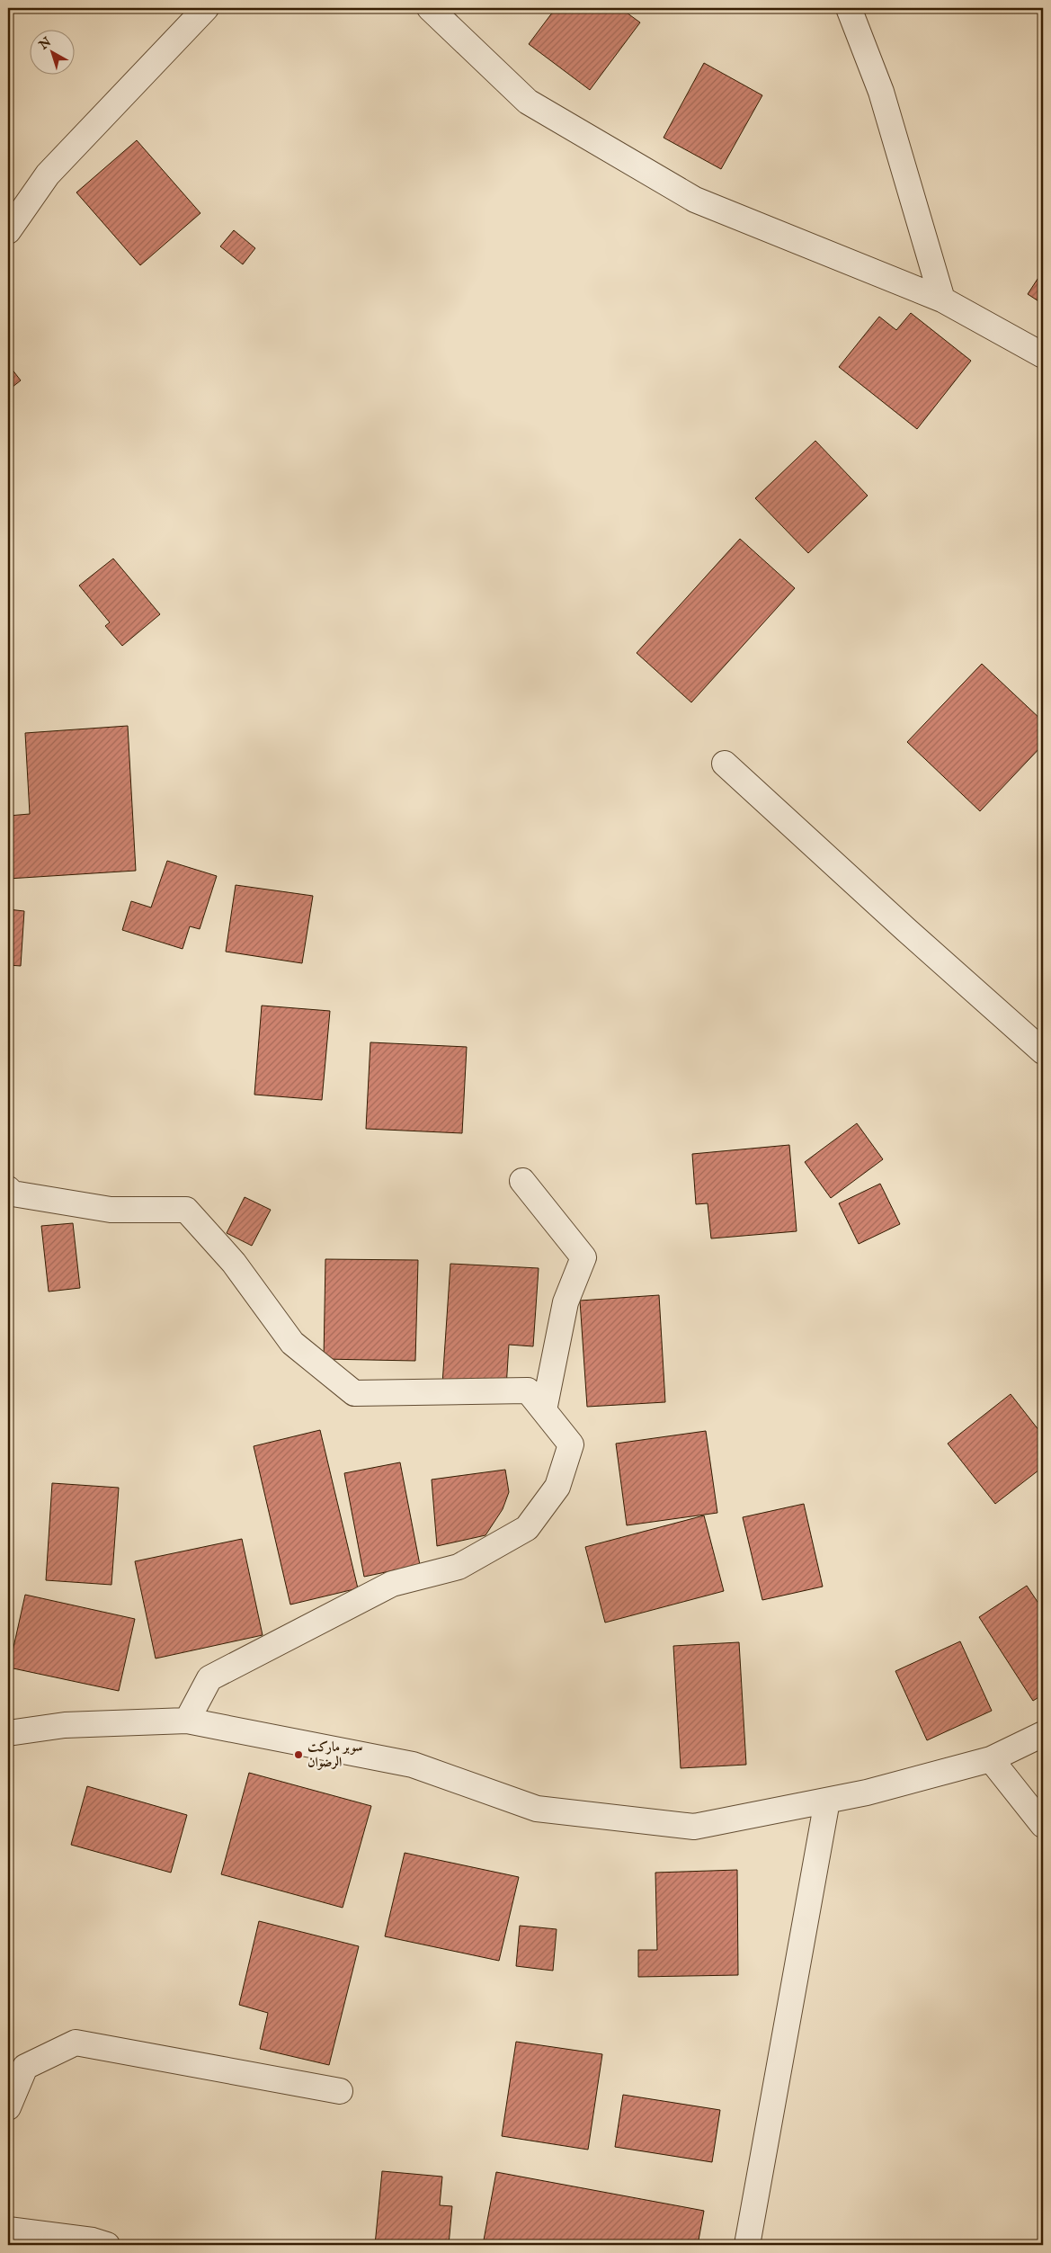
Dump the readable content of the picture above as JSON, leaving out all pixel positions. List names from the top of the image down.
{
  "places": ["سوبر ماركت الرضوان"],
  "north": "top left"
}
